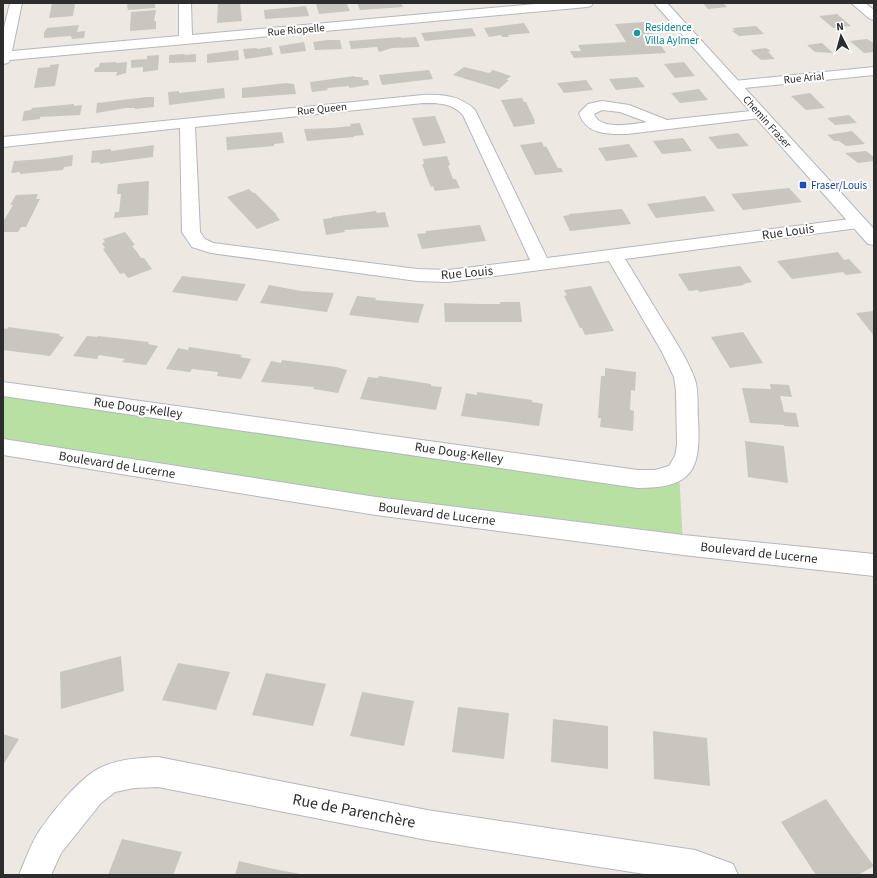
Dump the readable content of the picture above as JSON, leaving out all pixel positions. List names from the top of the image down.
{
  "streets": {
    "street": [
      "Rue Riopelle",
      "Rue Arial",
      "Rue Queen",
      "Chemin Fraser",
      "Rue Louis",
      "Rue Doug-Kelley",
      "Boulevard de Lucerne",
      "Rue de Parenchère"
    ]
  },
  "crossings": [
    ["Rue Arial", "Chemin Fraser"],
    ["Rue Queen", "Rue Louis"],
    ["Chemin Fraser", "Rue Louis"],
    ["Rue Louis", "Rue Doug-Kelley"]
  ],
  "places": {
    "other": ["Residence Villa Aylmer"],
    "transit": ["Fraser/Louis"]
  },
  "north": "top"
}
